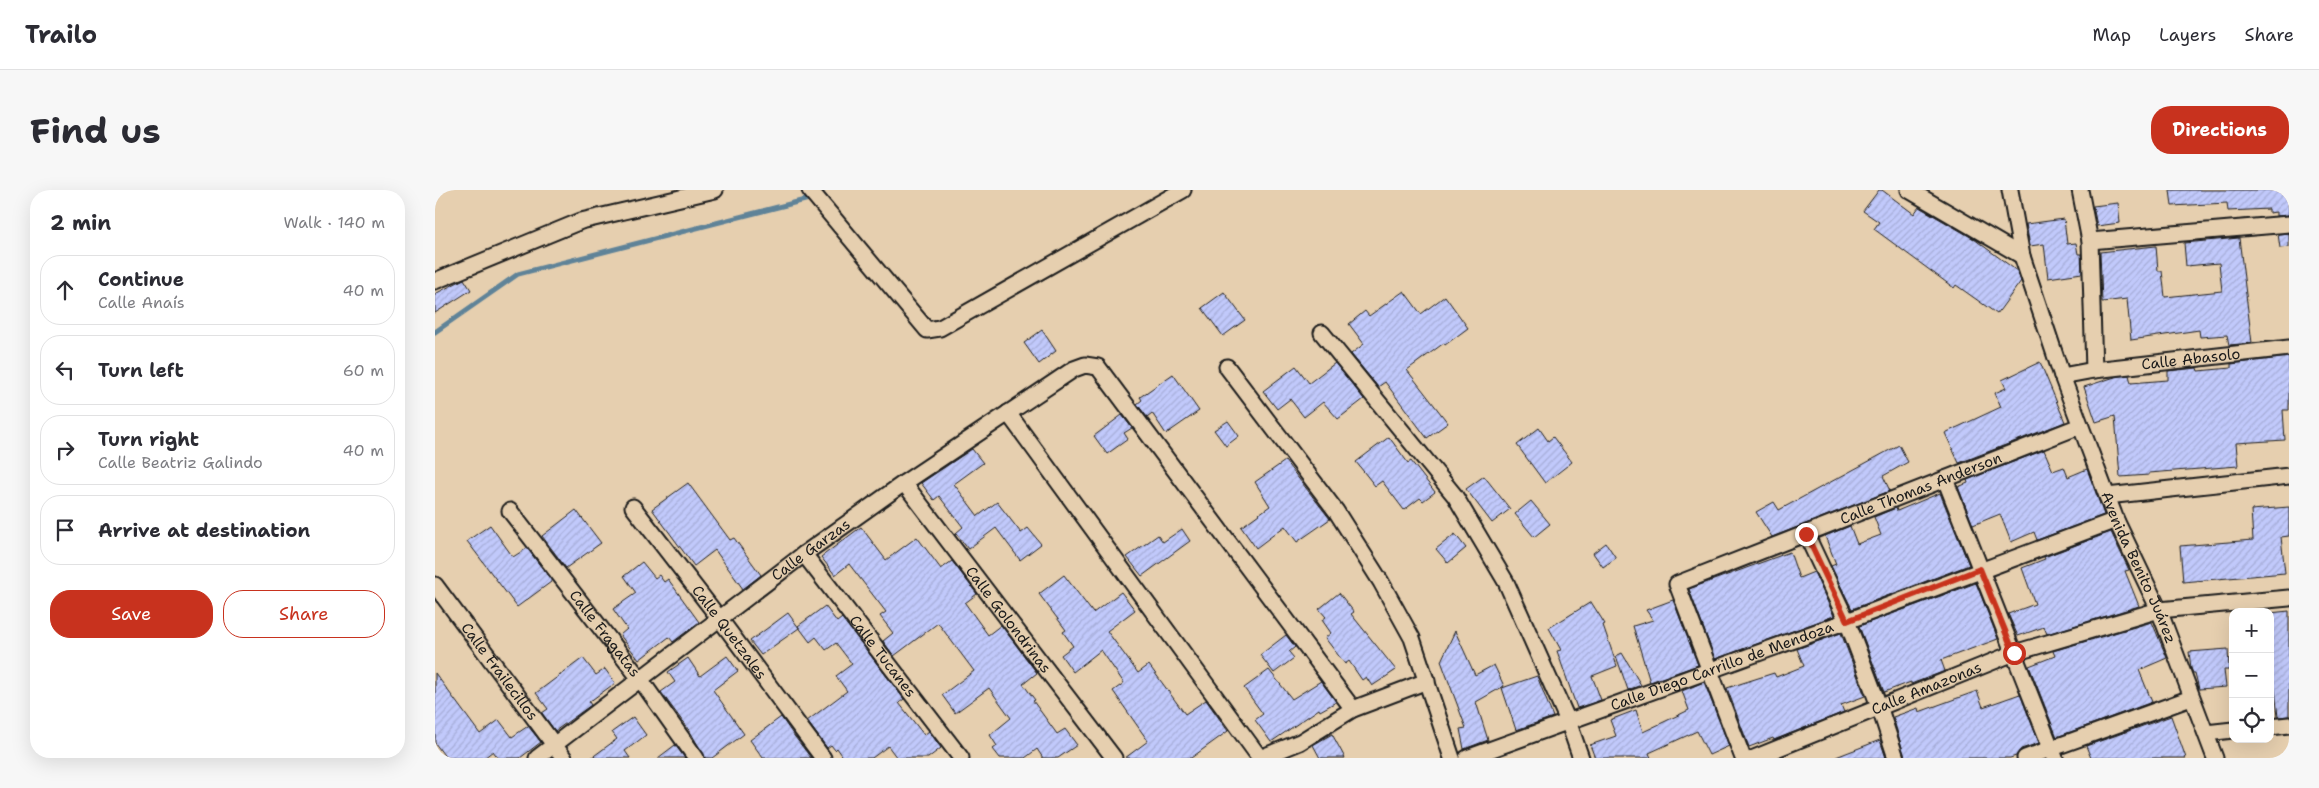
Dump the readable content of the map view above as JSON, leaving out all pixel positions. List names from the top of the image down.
{
  "streets": {
    "street": [
      "Calle Abasolo",
      "Calle Thomas Anderson",
      "Calle Garzas",
      "Avenida Benito Juárez",
      "Calle Golondrinas",
      "Calle Quetzales",
      "Calle Fragatas",
      "Calle Tucanes",
      "Calle Diego Carrillo de Mendoza",
      "Calle Frailecillos",
      "Calle Amazonas"
    ]
  },
  "crossings": [
    ["Calle Thomas Anderson", "Avenida Benito Juárez"],
    ["Calle Thomas Anderson", "Calle Diego Carrillo de Mendoza"],
    ["Calle Garzas", "Calle Golondrinas"],
    ["Calle Garzas", "Calle Quetzales"],
    ["Calle Garzas", "Calle Fragatas"],
    ["Calle Garzas", "Calle Tucanes"],
    ["Calle Garzas", "Calle Frailecillos"],
    ["Avenida Benito Juárez", "Calle Diego Carrillo de Mendoza"],
    ["Avenida Benito Juárez", "Calle Amazonas"]
  ],
  "page": {
    "header": "Trailo",
    "nav": ["Map", "Layers", "Share"],
    "buttons": [
      "Directions",
      ["Save", "Share"]
    ],
    "title": "Find us",
    "heading": ["2 min", "Walk · 140 m"],
    "list": [
      ["Continue", "Calle Anaís", "40 m"],
      ["Turn left", "60 m"],
      ["Turn right", "Calle Beatriz Galindo", "40 m"],
      "Arrive at destination"
    ],
    "map_buttons": ["+", "−"]
  }
}
